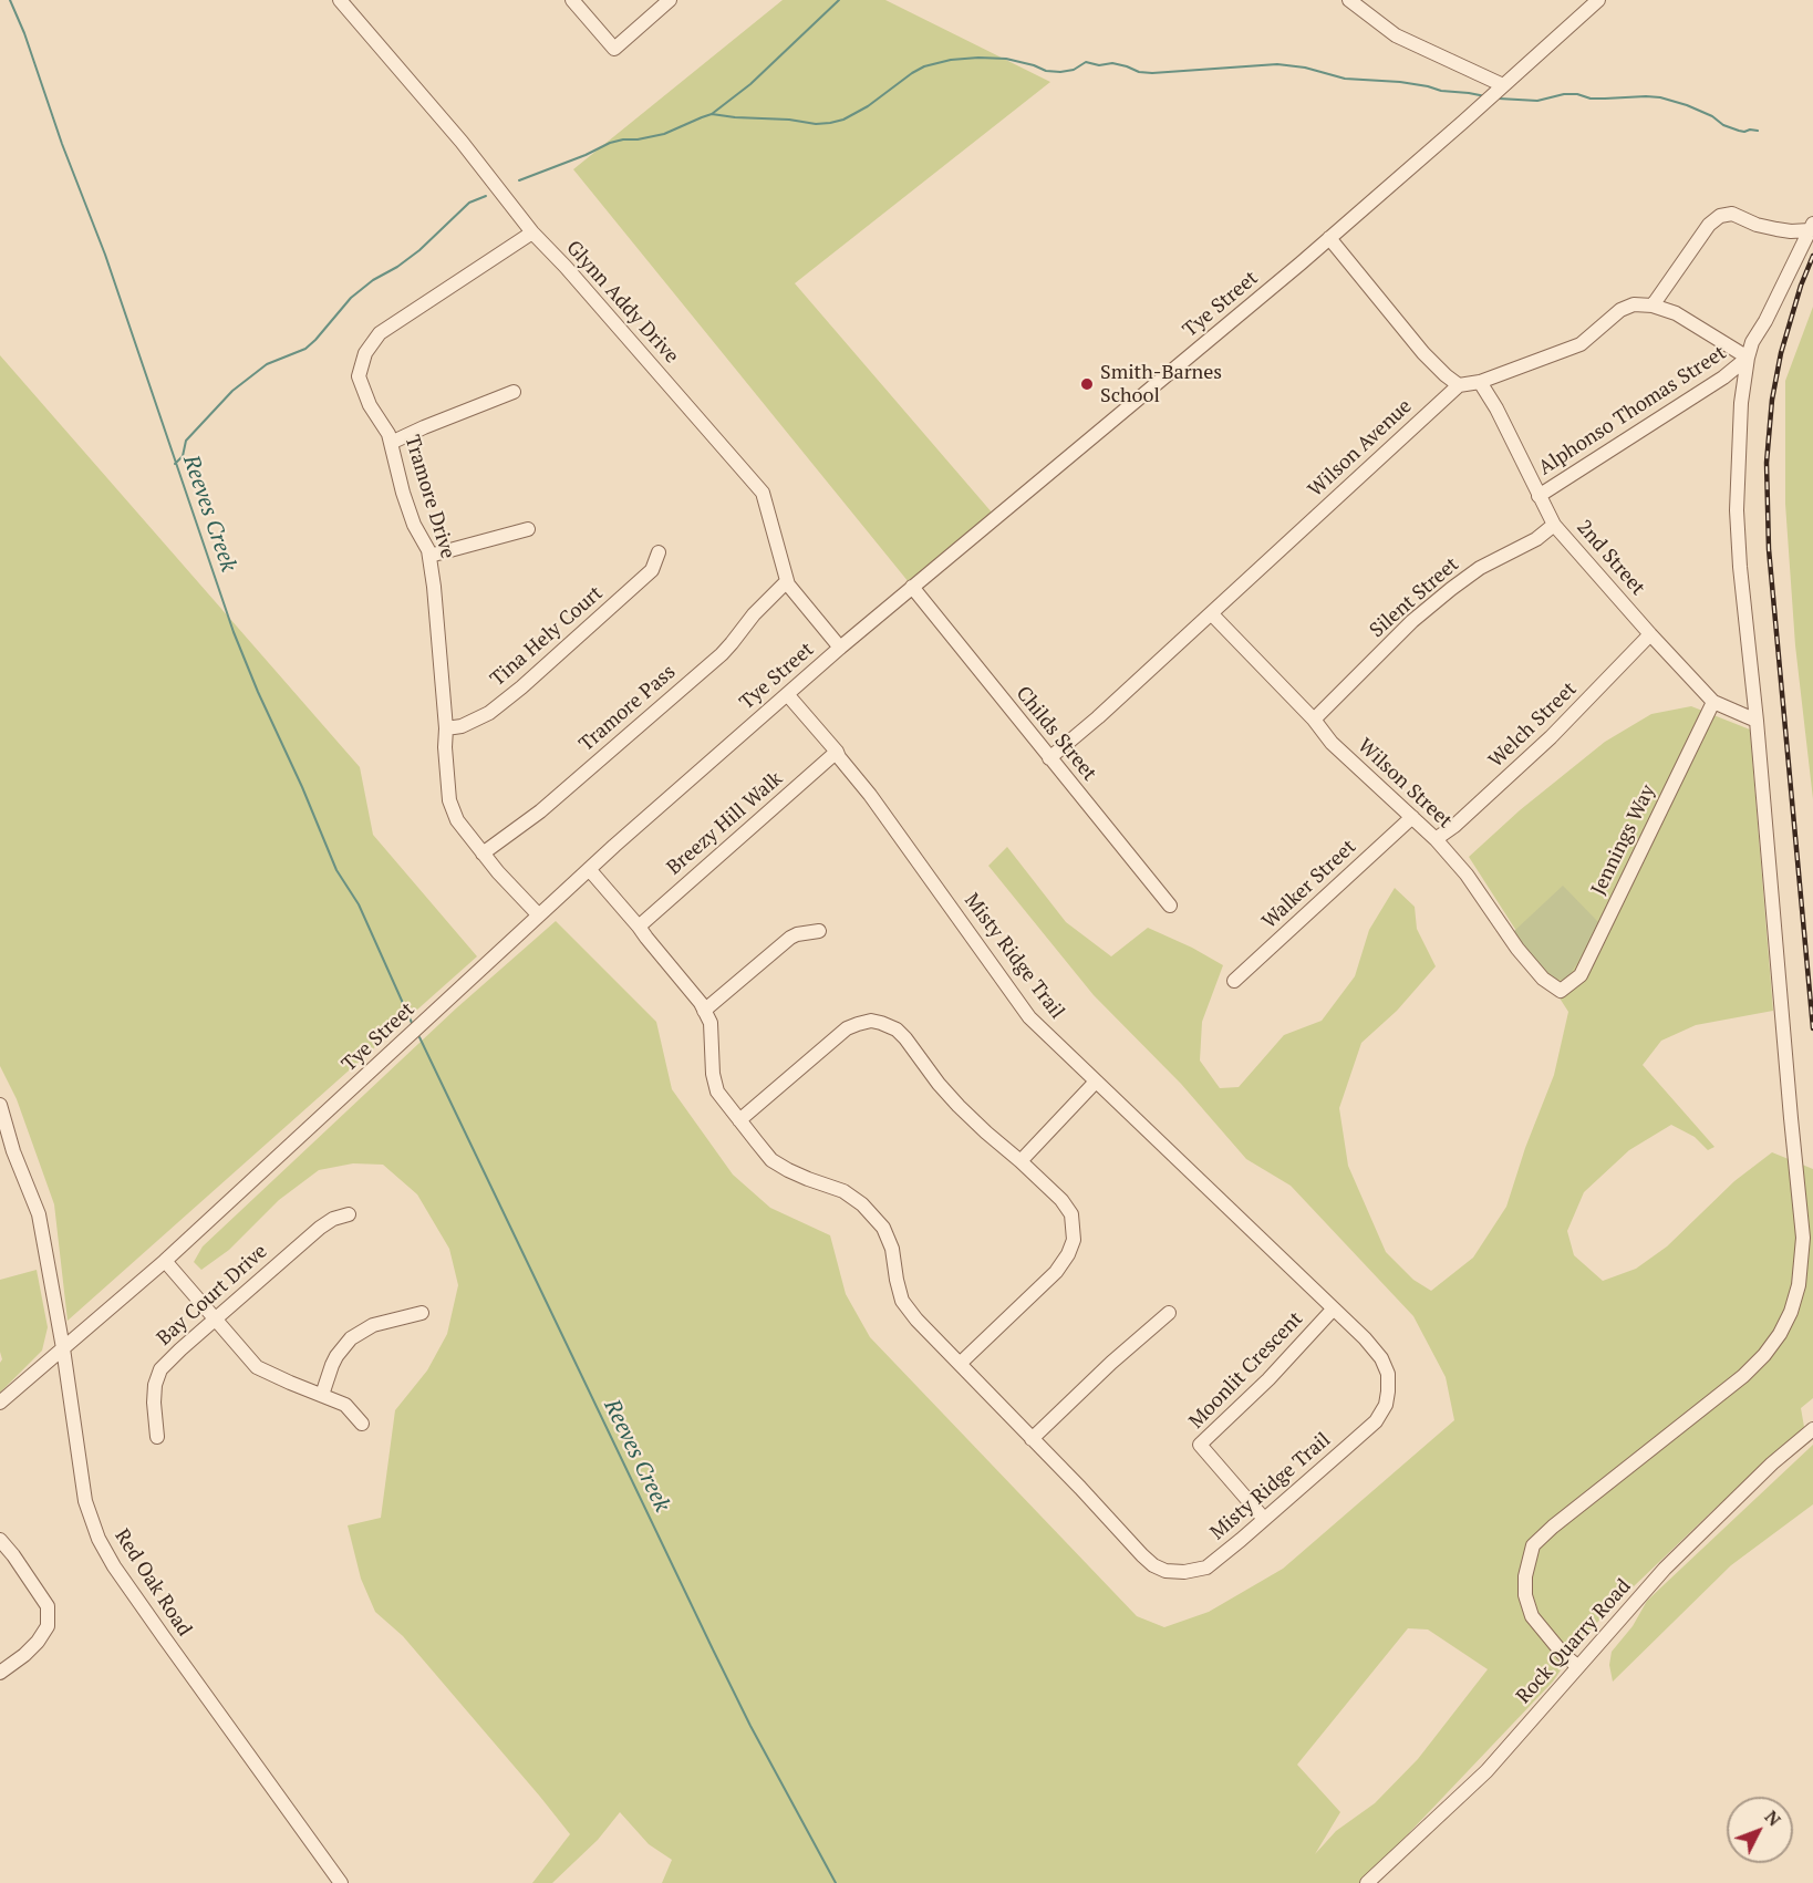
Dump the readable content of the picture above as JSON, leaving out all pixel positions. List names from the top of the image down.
{
  "streets": {
    "street": [
      "Glynn Addy Drive",
      "Tye Street",
      "Alphonso Thomas Street",
      "Wilson Avenue",
      "Tramore Drive",
      "2nd Street",
      "Silent Street",
      "Tina Hely Court",
      "Tramore Pass",
      "Welch Street",
      "Childs Street",
      "Wilson Street",
      "Breezy Hill Walk",
      "Jennings Way",
      "Walker Street",
      "Misty Ridge Trail",
      "Bay Court Drive",
      "Moonlit Crescent",
      "Red Oak Road",
      "Rock Quarry Road"
    ]
  },
  "crossings": [
    ["Glynn Addy Drive", "Tye Street"],
    ["Glynn Addy Drive", "Tramore Drive"],
    ["Glynn Addy Drive", "Tramore Pass"],
    ["Tye Street", "Tramore Drive"],
    ["Tye Street", "Childs Street"],
    ["Tye Street", "Misty Ridge Trail"],
    ["Tye Street", "Red Oak Road"],
    ["Alphonso Thomas Street", "2nd Street"],
    ["Wilson Avenue", "Childs Street"],
    ["Wilson Avenue", "Wilson Street"],
    ["Tramore Drive", "Tina Hely Court"],
    ["Tramore Drive", "Tramore Pass"],
    ["2nd Street", "Silent Street"],
    ["2nd Street", "Welch Street"],
    ["2nd Street", "Jennings Way"],
    ["Silent Street", "Wilson Street"],
    ["Welch Street", "Wilson Street"],
    ["Wilson Street", "Jennings Way"],
    ["Wilson Street", "Walker Street"],
    ["Breezy Hill Walk", "Misty Ridge Trail"],
    ["Misty Ridge Trail", "Moonlit Crescent"]
  ],
  "water": ["Reeves Creek"],
  "places": ["Smith-Barnes School"],
  "north": "top right"
}
